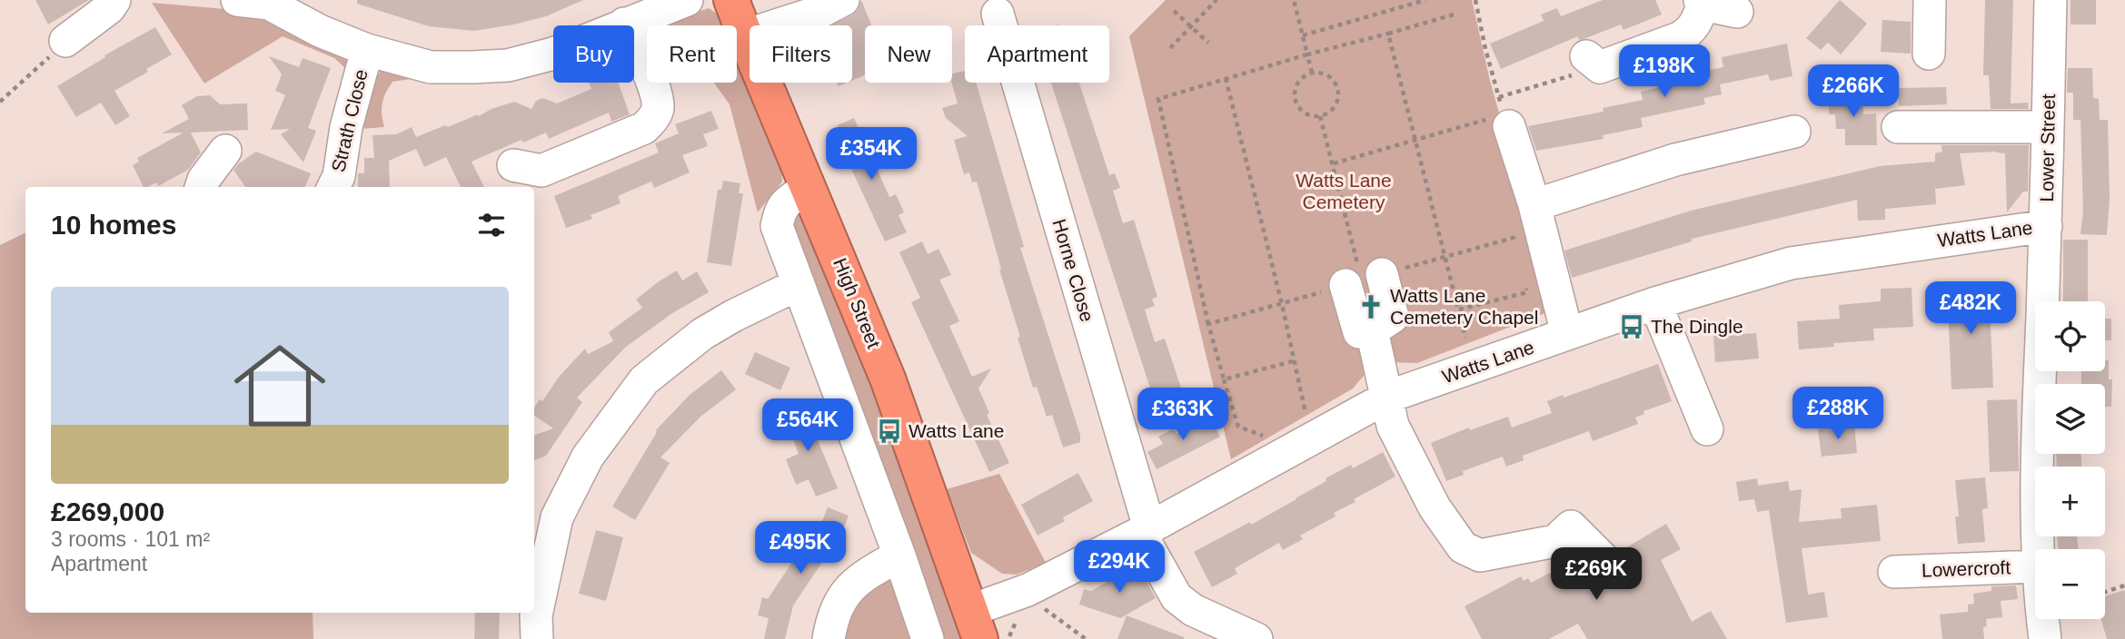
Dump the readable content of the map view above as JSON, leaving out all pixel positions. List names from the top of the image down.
{
  "streets": {
    "highway": ["High Street"],
    "street": [
      "Strath Close",
      "Lower Street",
      "Watts Lane",
      "Horne Close",
      "Lowercroft"
    ]
  },
  "crossings": [
    ["Lower Street", "Watts Lane"],
    ["Watts Lane", "Horne Close"],
    ["Watts Lane", "High Street"]
  ],
  "parks": ["Watts Lane Cemetery"],
  "places": {
    "church": ["Watts Lane Cemetery Chapel"],
    "bus stop": ["The Dingle", "Watts Lane"]
  },
  "page": {
    "chip": [
      "Buy",
      "Rent",
      "Filters",
      "New",
      "Apartment"
    ],
    "price": [
      "£198K",
      "£266K",
      "£354K",
      "£482K",
      "£288K",
      "£363K",
      "£564K",
      "£495K",
      "£294K",
      "£269K"
    ],
    "heading": "10 homes",
    "list": [
      {
        "name": "£269,000",
        "note": "3 rooms · 101 m² · Apartment"
      }
    ],
    "map_buttons": ["+", "−"]
  }
}
